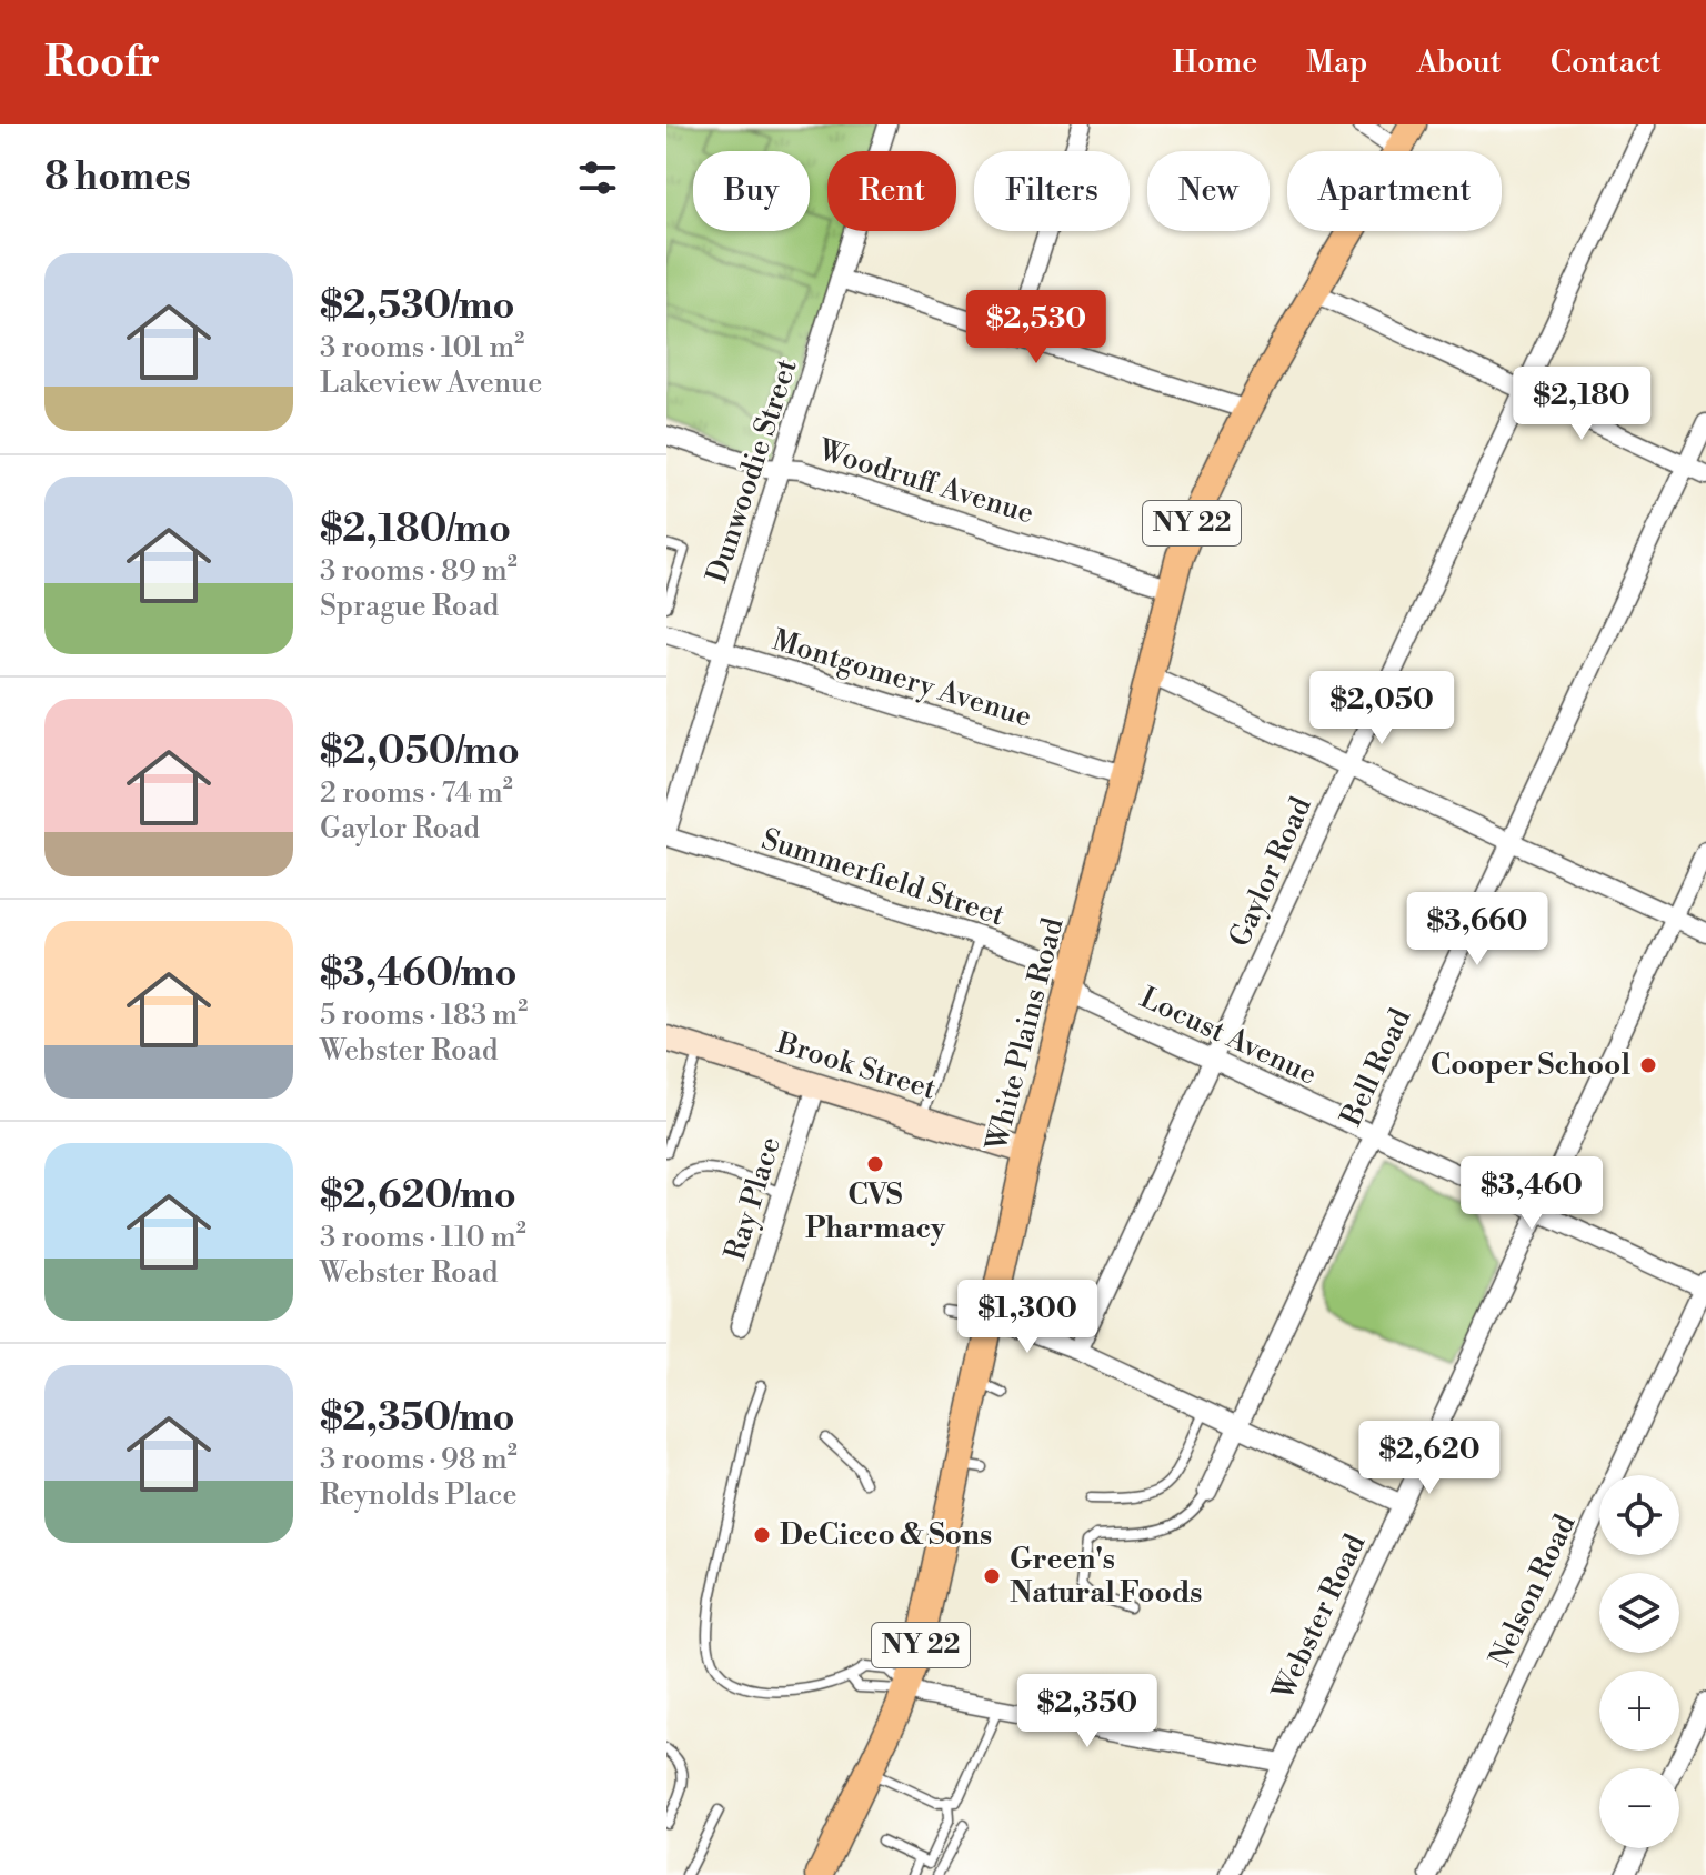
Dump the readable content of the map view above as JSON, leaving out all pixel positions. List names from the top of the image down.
{
  "streets": {
    "main road": ["NY 22", "White Plains Road"],
    "street": [
      "Dunwoodie Street",
      "Woodruff Avenue",
      "Montgomery Avenue",
      "Gaylor Road",
      "Summerfield Street",
      "Locust Avenue",
      "Brook Street",
      "Bell Road",
      "Ray Place",
      "Nelson Road",
      "Webster Road"
    ]
  },
  "crossings": [
    ["Dunwoodie Street", "Woodruff Avenue"],
    ["Dunwoodie Street", "Montgomery Avenue"],
    ["Dunwoodie Street", "Summerfield Street"],
    ["Woodruff Avenue", "White Plains Road"],
    ["NY 22", "White Plains Road"],
    ["Montgomery Avenue", "White Plains Road"],
    ["Gaylor Road", "Locust Avenue"],
    ["Summerfield Street", "White Plains Road"],
    ["Summerfield Street", "Locust Avenue"],
    ["White Plains Road", "Locust Avenue"],
    ["White Plains Road", "Brook Street"],
    ["Locust Avenue", "Bell Road"],
    ["Locust Avenue", "Nelson Road"],
    ["Locust Avenue", "Webster Road"],
    ["Brook Street", "Ray Place"]
  ],
  "places": [
    "Cooper School",
    "CVS Pharmacy",
    "DeCicco & Sons",
    "Green's Natural Foods"
  ],
  "page": {
    "header": "Roofr",
    "nav": [
      "Home",
      "Map",
      "About",
      "Contact"
    ],
    "heading": "8 homes",
    "chip": [
      "Buy",
      "Rent",
      "Filters",
      "New",
      "Apartment"
    ],
    "list": [
      {
        "name": "$2,530/mo",
        "note": "3 rooms · 101 m² · Lakeview Avenue"
      },
      {
        "name": "$2,180/mo",
        "note": "3 rooms · 89 m² · Sprague Road"
      },
      {
        "name": "$2,050/mo",
        "note": "2 rooms · 74 m² · Gaylor Road"
      },
      {
        "name": "$3,460/mo",
        "note": "5 rooms · 183 m² · Webster Road"
      },
      {
        "name": "$2,620/mo",
        "note": "3 rooms · 110 m² · Webster Road"
      },
      {
        "name": "$2,350/mo",
        "note": "3 rooms · 98 m² · Reynolds Place"
      }
    ],
    "price": [
      "$2,530",
      "$2,180",
      "$2,050",
      "$3,660",
      "$3,460",
      "$1,300",
      "$2,620",
      "$2,350"
    ],
    "map_buttons": ["+", "−"]
  }
}
